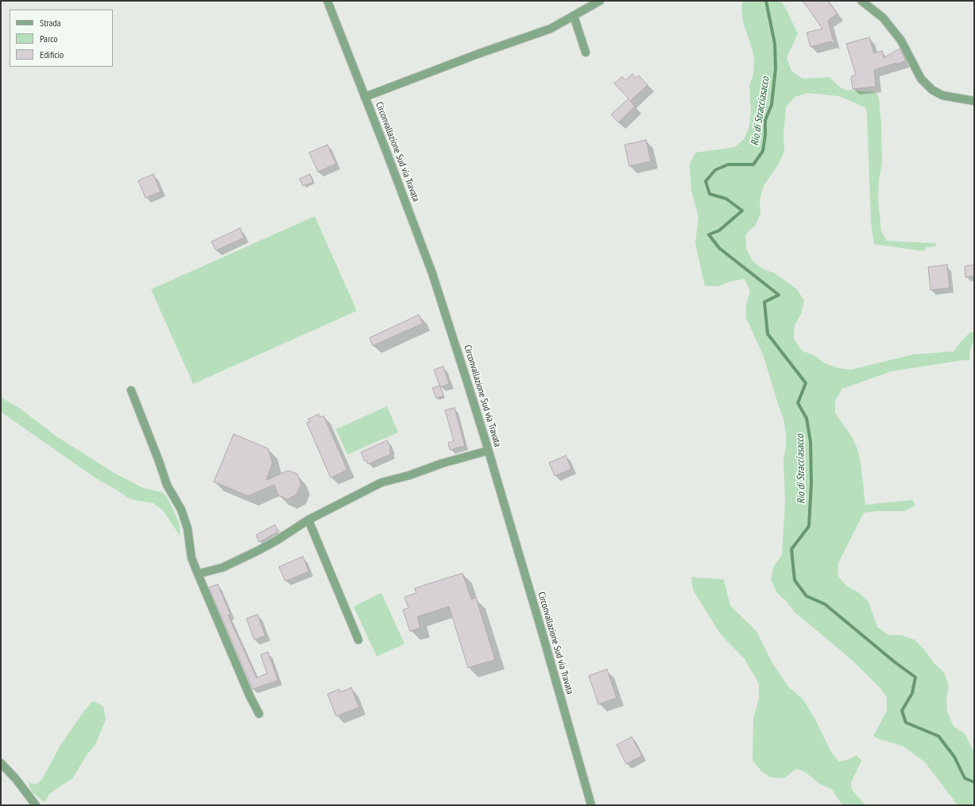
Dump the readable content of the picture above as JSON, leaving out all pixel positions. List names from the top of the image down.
{
  "streets": {
    "street": ["Circonvallazione Sud via Travata"]
  },
  "water": ["Rio di Stracciasacco"],
  "legend": ["Strada", "Parco", "Edificio"]
}
